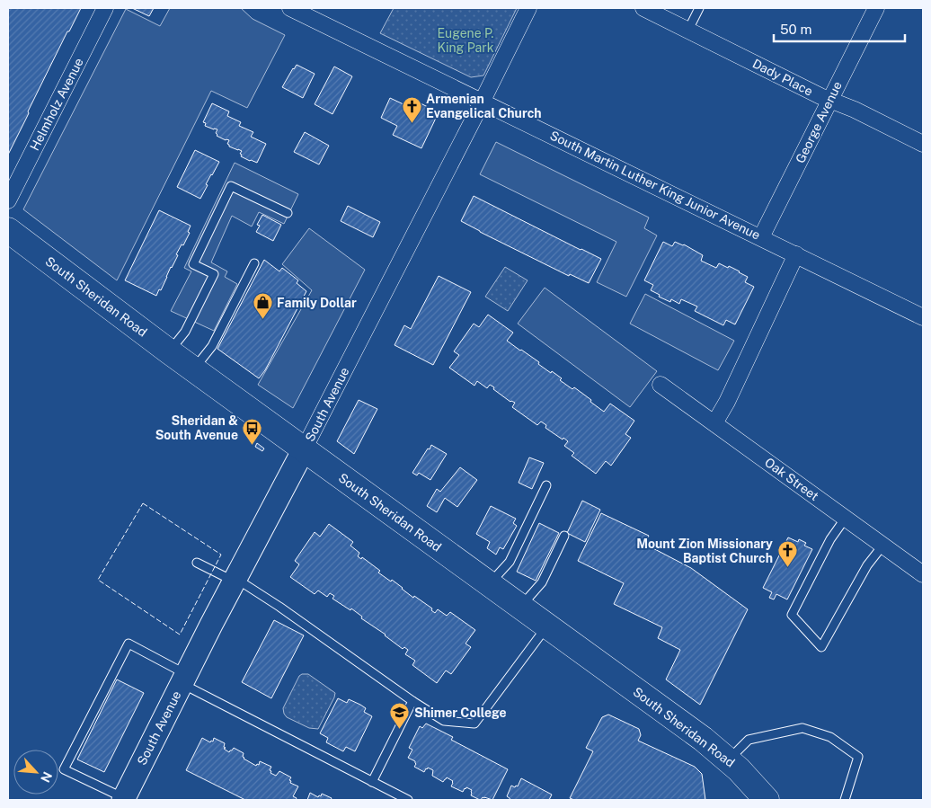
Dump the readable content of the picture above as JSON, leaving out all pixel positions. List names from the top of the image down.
{
  "streets": {
    "highway": ["South Sheridan Road"],
    "street": [
      "Dady Place",
      "Helmholz Avenue",
      "George Avenue",
      "South Martin Luther King Junior Avenue",
      "South Avenue",
      "Oak Street"
    ]
  },
  "crossings": [
    ["Dady Place", "George Avenue"],
    ["George Avenue", "South Martin Luther King Junior Avenue"],
    ["South Martin Luther King Junior Avenue", "South Avenue"],
    ["South Sheridan Road", "South Avenue"]
  ],
  "parks": ["Eugene P. King Park"],
  "places": {
    "church": ["Armenian Evangelical Church", "Mount Zion Missionary Baptist Church"],
    "shop": ["Family Dollar"],
    "bus stop": ["Sheridan & South Avenue"],
    "school or university": ["Shimer College"]
  },
  "scale_bar": "50 m",
  "north": "bottom right"
}
